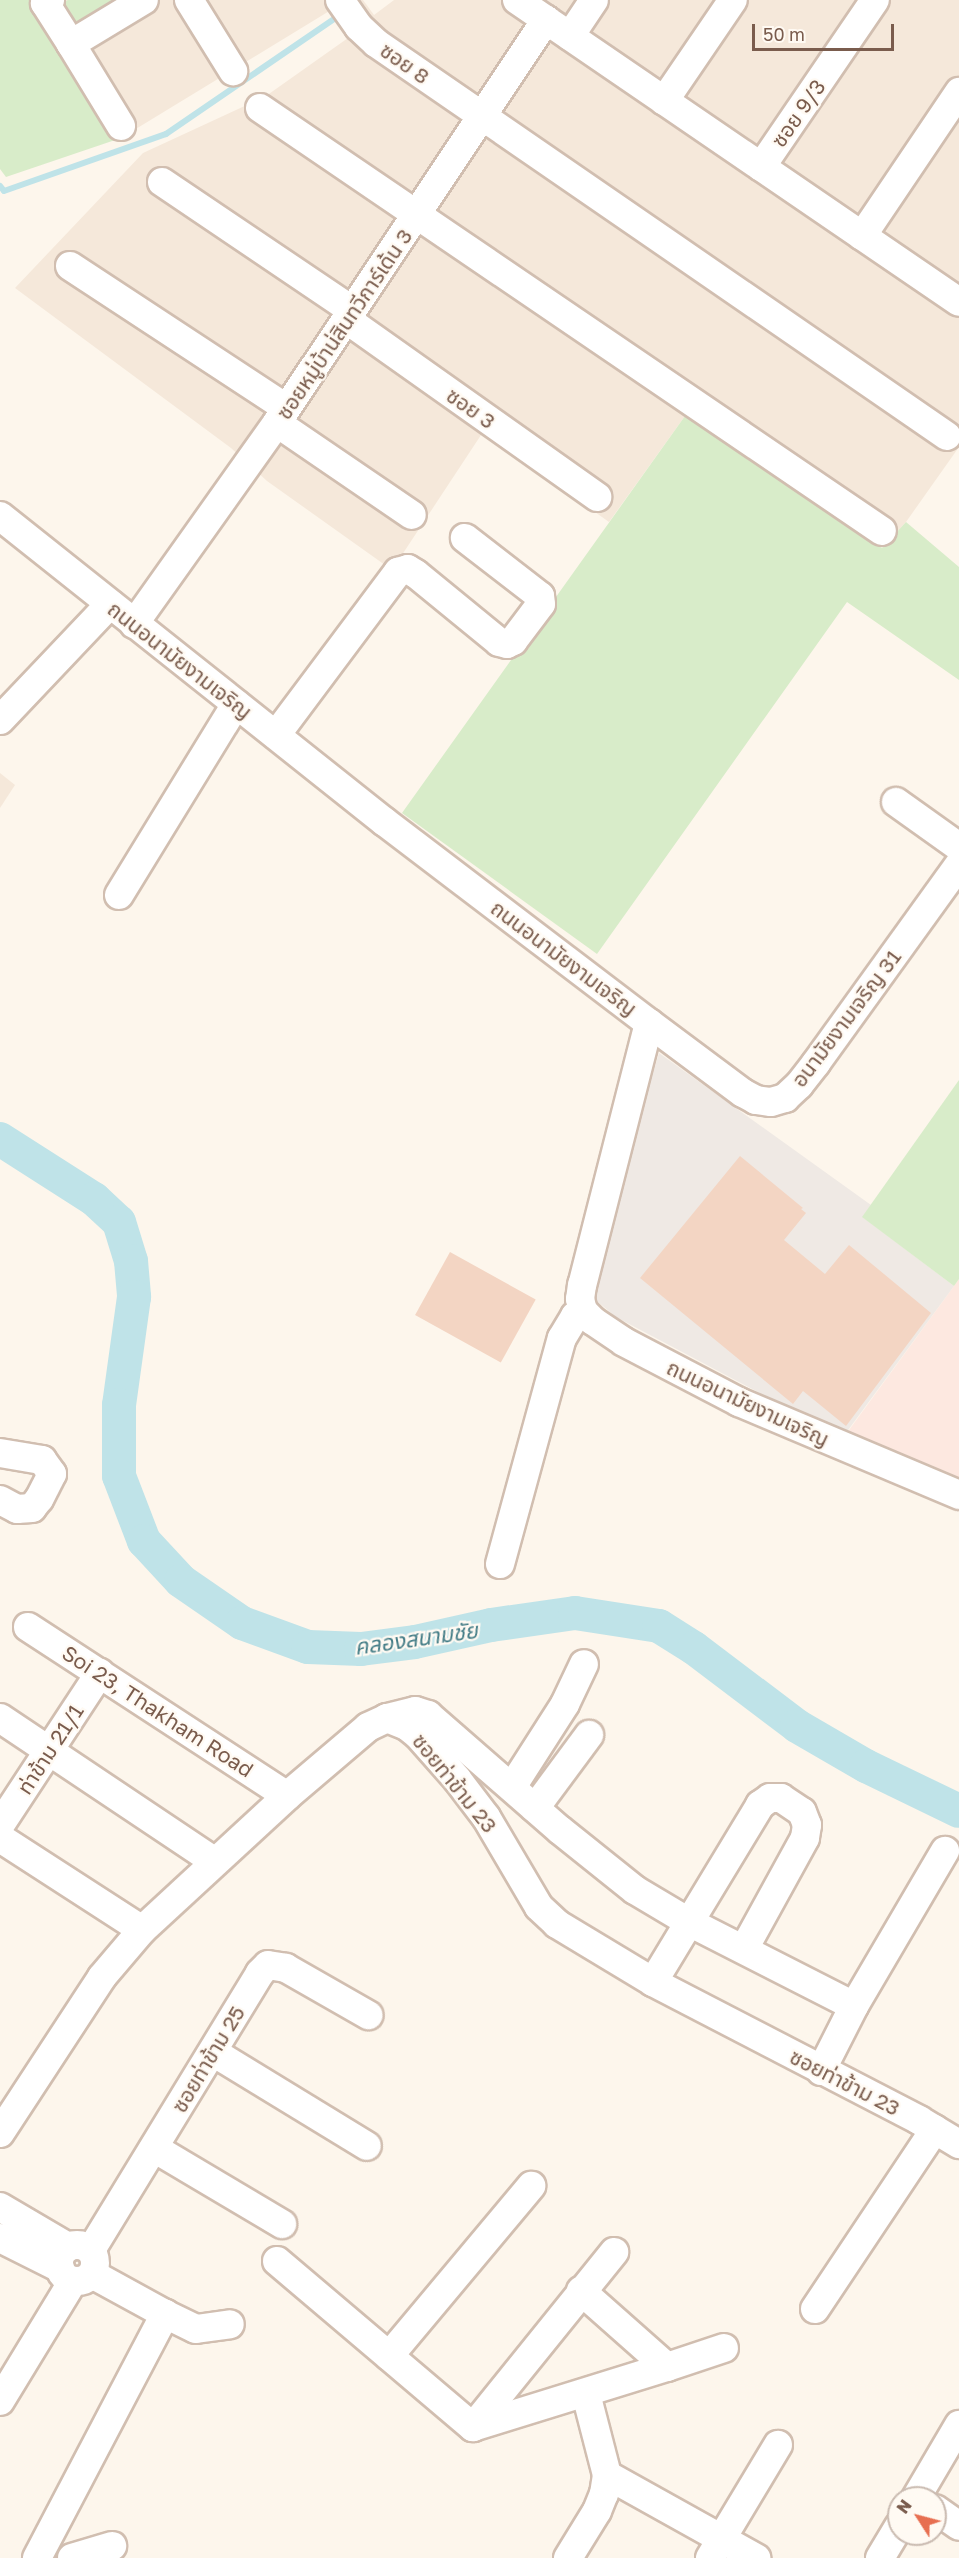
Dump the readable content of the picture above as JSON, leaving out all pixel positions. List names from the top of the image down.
{
  "streets": {
    "street": [
      "ซอย 8",
      "ซอย 9/3",
      "ซอยหมู่บ้าน่สินทวีการ์เด้น 3",
      "ซอย 3",
      "ถนนอนามัยงามเจริญ",
      "อนามัยงามเจริญ 31",
      "Soi 23, Thakham Road",
      "ท่าข้าม 21/1",
      "ซอยท่าข้าม 23",
      "ซอยท่าข้าม 25"
    ]
  },
  "crossings": [
    ["ซอย 8", "ซอยหมู่บ้าน่สินทวีการ์เด้น 3"],
    ["ซอยหมู่บ้าน่สินทวีการ์เด้น 3", "ซอย 3"],
    ["ซอยหมู่บ้าน่สินทวีการ์เด้น 3", "ถนนอนามัยงามเจริญ"],
    ["ถนนอนามัยงามเจริญ", "อนามัยงามเจริญ 31"],
    ["Soi 23, Thakham Road", "ท่าข้าม 21/1"]
  ],
  "water": ["คลองสนามชัย"],
  "scale_bar": "50 m",
  "north": "top left"
}
